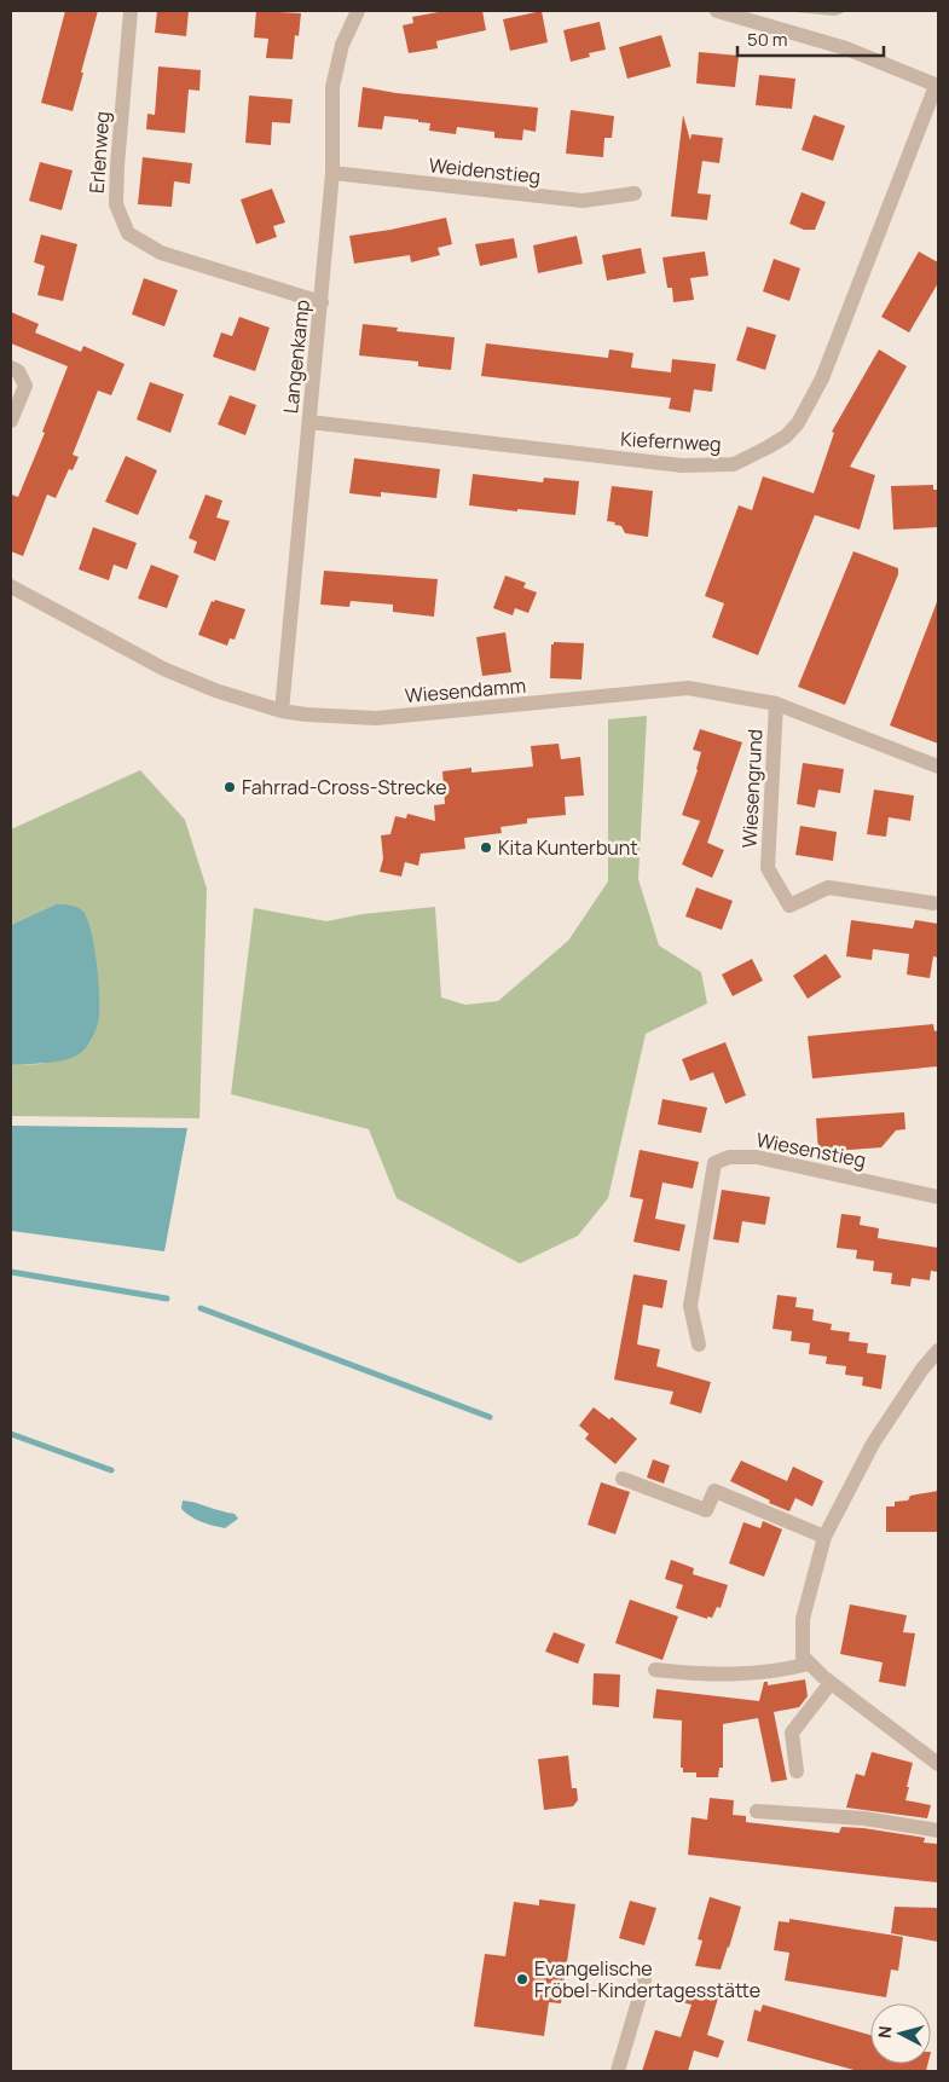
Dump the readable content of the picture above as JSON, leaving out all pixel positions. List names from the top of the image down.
{
  "streets": {
    "street": [
      "Erlenweg",
      "Weidenstieg",
      "Langenkamp",
      "Kiefernweg",
      "Wiesendamm",
      "Wiesengrund",
      "Wiesenstieg"
    ]
  },
  "crossings": [
    ["Erlenweg", "Langenkamp"],
    ["Weidenstieg", "Langenkamp"],
    ["Langenkamp", "Kiefernweg"],
    ["Langenkamp", "Wiesendamm"],
    ["Wiesendamm", "Wiesengrund"]
  ],
  "places": ["Fahrrad-Cross-Strecke", "Kita Kunterbunt", "Evangelische Fröbel-Kindertagesstätte"],
  "scale_bar": "50 m",
  "north": "left"
}
